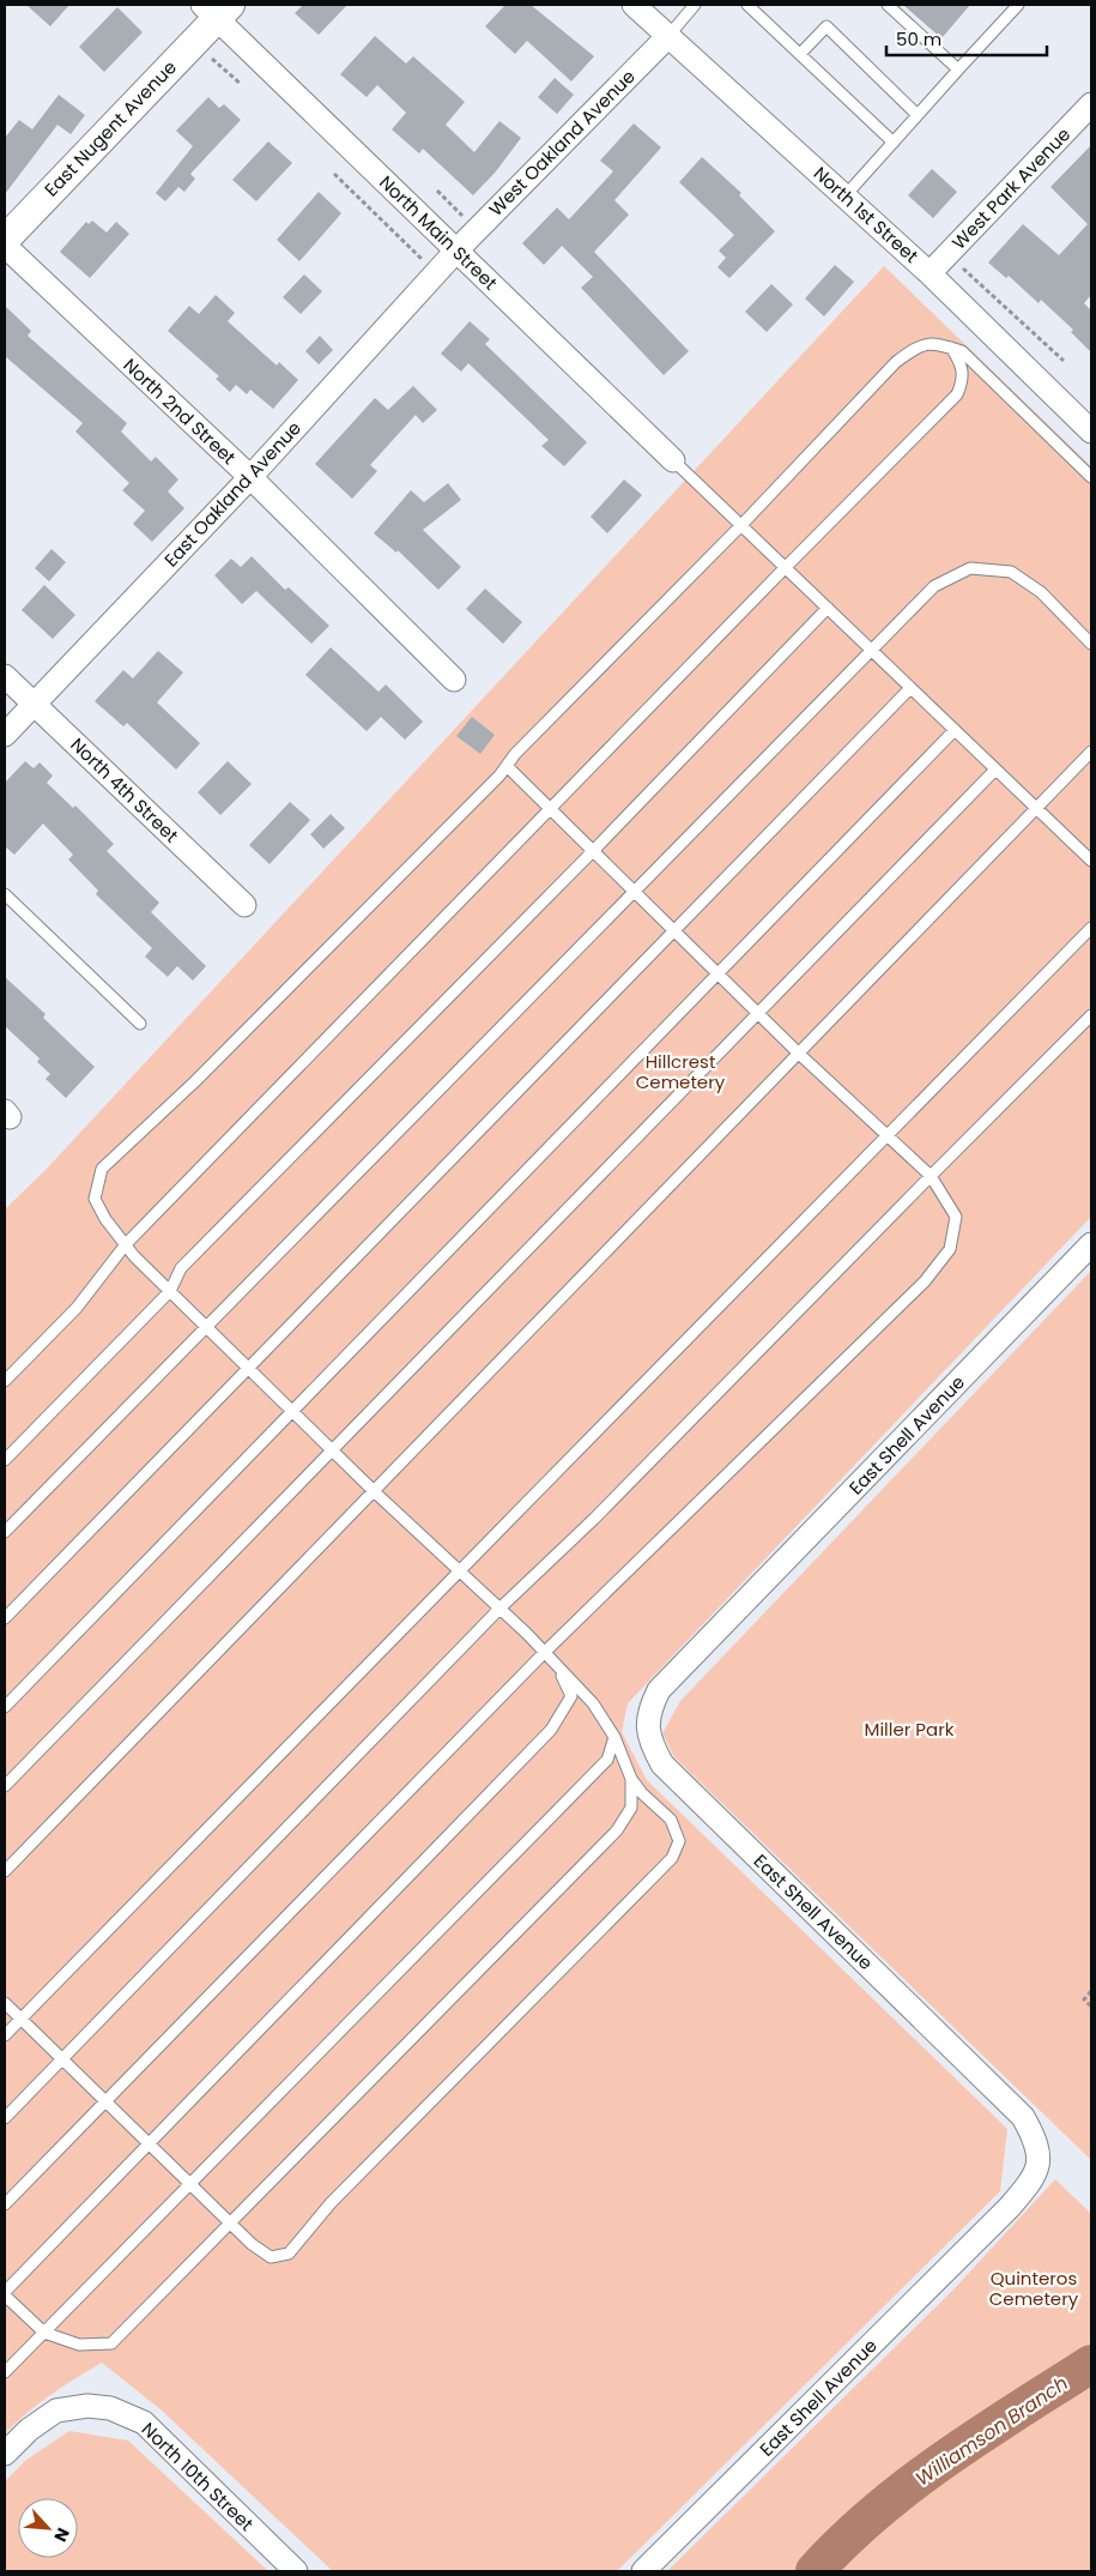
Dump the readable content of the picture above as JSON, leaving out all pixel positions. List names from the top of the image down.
{
  "streets": {
    "street": [
      "East Nugent Avenue",
      "West Oakland Avenue",
      "West Park Avenue",
      "North 1st Street",
      "North Main Street",
      "North 2nd Street",
      "East Oakland Avenue",
      "North 4th Street",
      "East Shell Avenue",
      "North 10th Street"
    ]
  },
  "crossings": [
    ["East Nugent Avenue", "North Main Street"],
    ["West Oakland Avenue", "North 1st Street"],
    ["West Oakland Avenue", "North Main Street"],
    ["West Oakland Avenue", "East Oakland Avenue"],
    ["West Park Avenue", "North 1st Street"],
    ["North Main Street", "East Oakland Avenue"],
    ["North 2nd Street", "East Oakland Avenue"],
    ["East Oakland Avenue", "North 4th Street"]
  ],
  "water": ["Williamson Branch"],
  "parks": ["Hillcrest Cemetery", "Miller Park", "Quinteros Cemetery"],
  "scale_bar": "50 m",
  "north": "bottom right"
}
